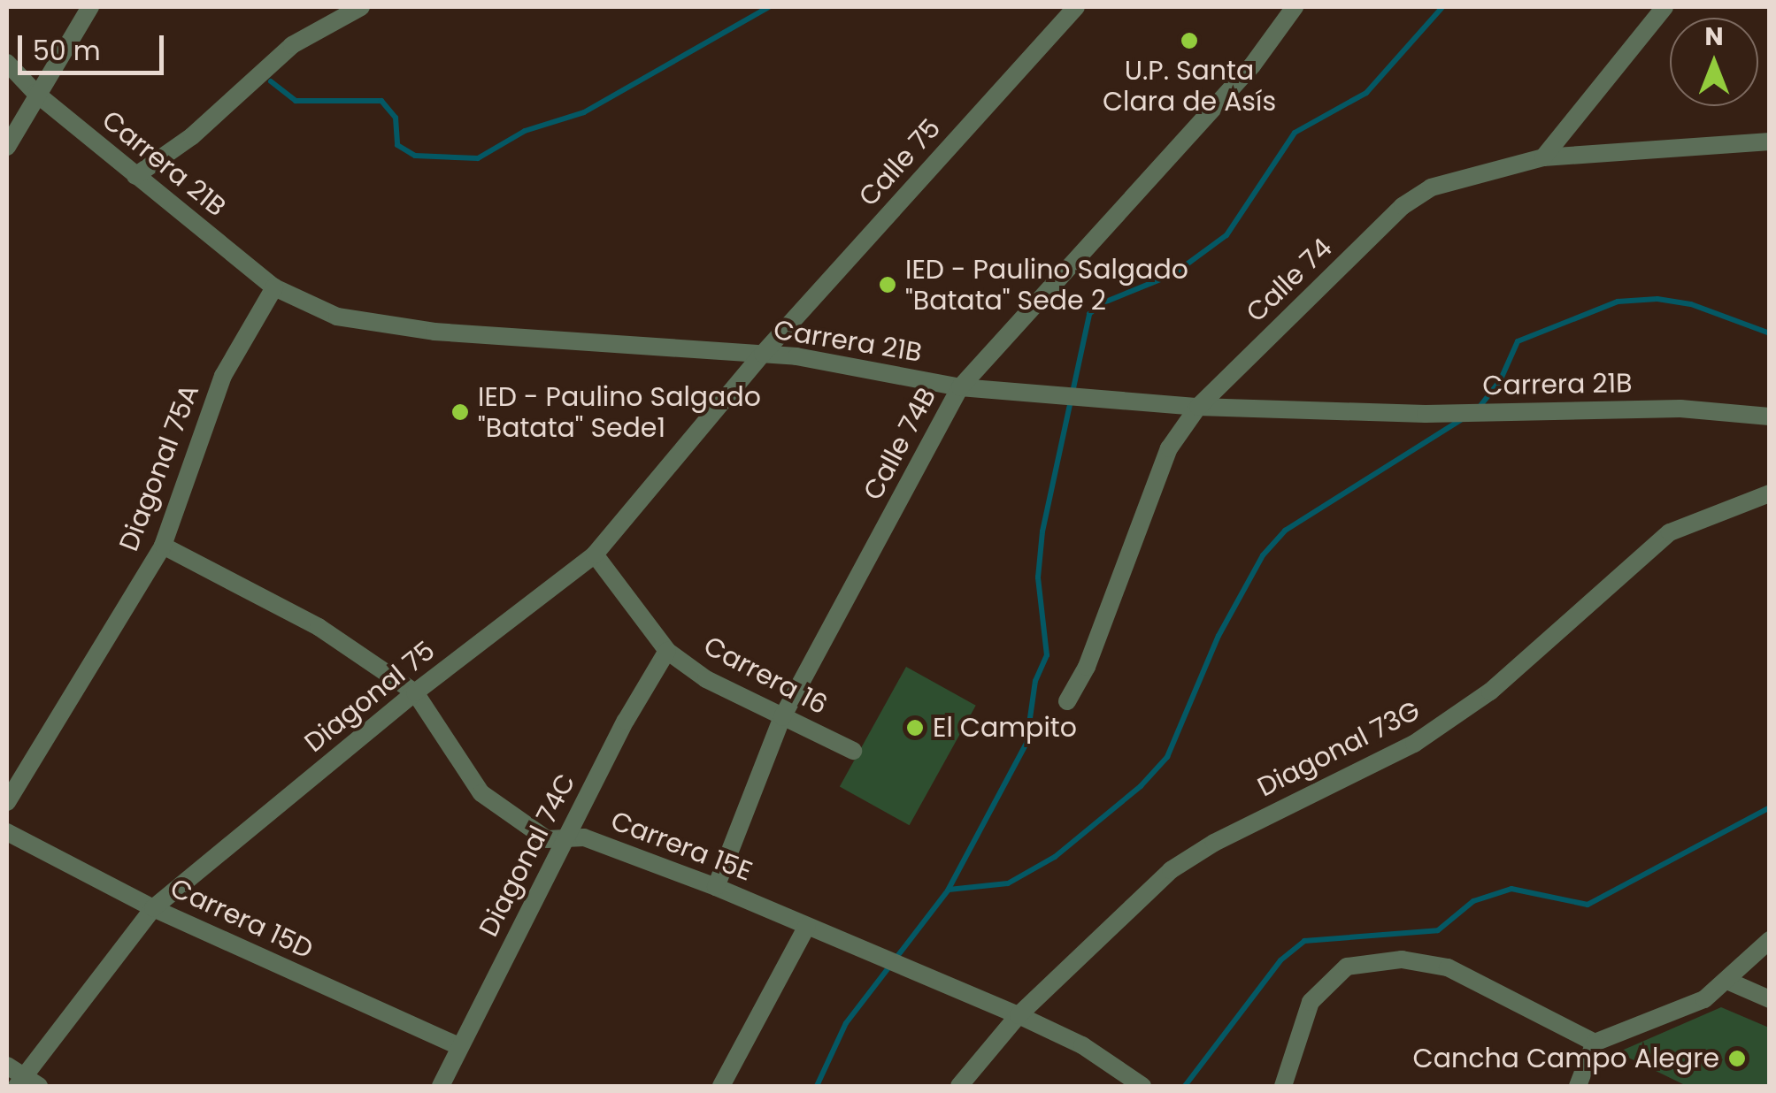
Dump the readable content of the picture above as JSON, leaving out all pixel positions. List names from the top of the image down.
{
  "streets": {
    "street": [
      "Calle 75",
      "Carrera 21B",
      "Calle 74",
      "Calle 74B",
      "Diagonal 75A",
      "Carrera 16",
      "Diagonal 75",
      "Diagonal 73G",
      "Carrera 15E",
      "Diagonal 74C",
      "Carrera 15D"
    ]
  },
  "crossings": [
    ["Calle 75", "Carrera 21B"],
    ["Calle 75", "Diagonal 75"],
    ["Carrera 21B", "Calle 74"],
    ["Carrera 21B", "Calle 74B"],
    ["Carrera 21B", "Diagonal 75A"],
    ["Carrera 21B", "Diagonal 75"],
    ["Calle 74B", "Carrera 16"],
    ["Calle 74B", "Carrera 15E"],
    ["Diagonal 75A", "Carrera 15E"],
    ["Carrera 16", "Diagonal 75"],
    ["Carrera 16", "Diagonal 74C"],
    ["Diagonal 75", "Carrera 15E"],
    ["Diagonal 75", "Carrera 15D"],
    ["Diagonal 73G", "Carrera 15E"],
    ["Carrera 15E", "Diagonal 74C"],
    ["Diagonal 74C", "Carrera 15D"]
  ],
  "places": [
    "U.P. Santa Clara de Asís",
    "IED - Paulino Salgado \"Batata\" Sede 2",
    "IED - Paulino Salgado \"Batata'' Sede1",
    "El Campito",
    "Cancha Campo Alegre"
  ],
  "scale_bar": "50 m",
  "north": "top"
}
